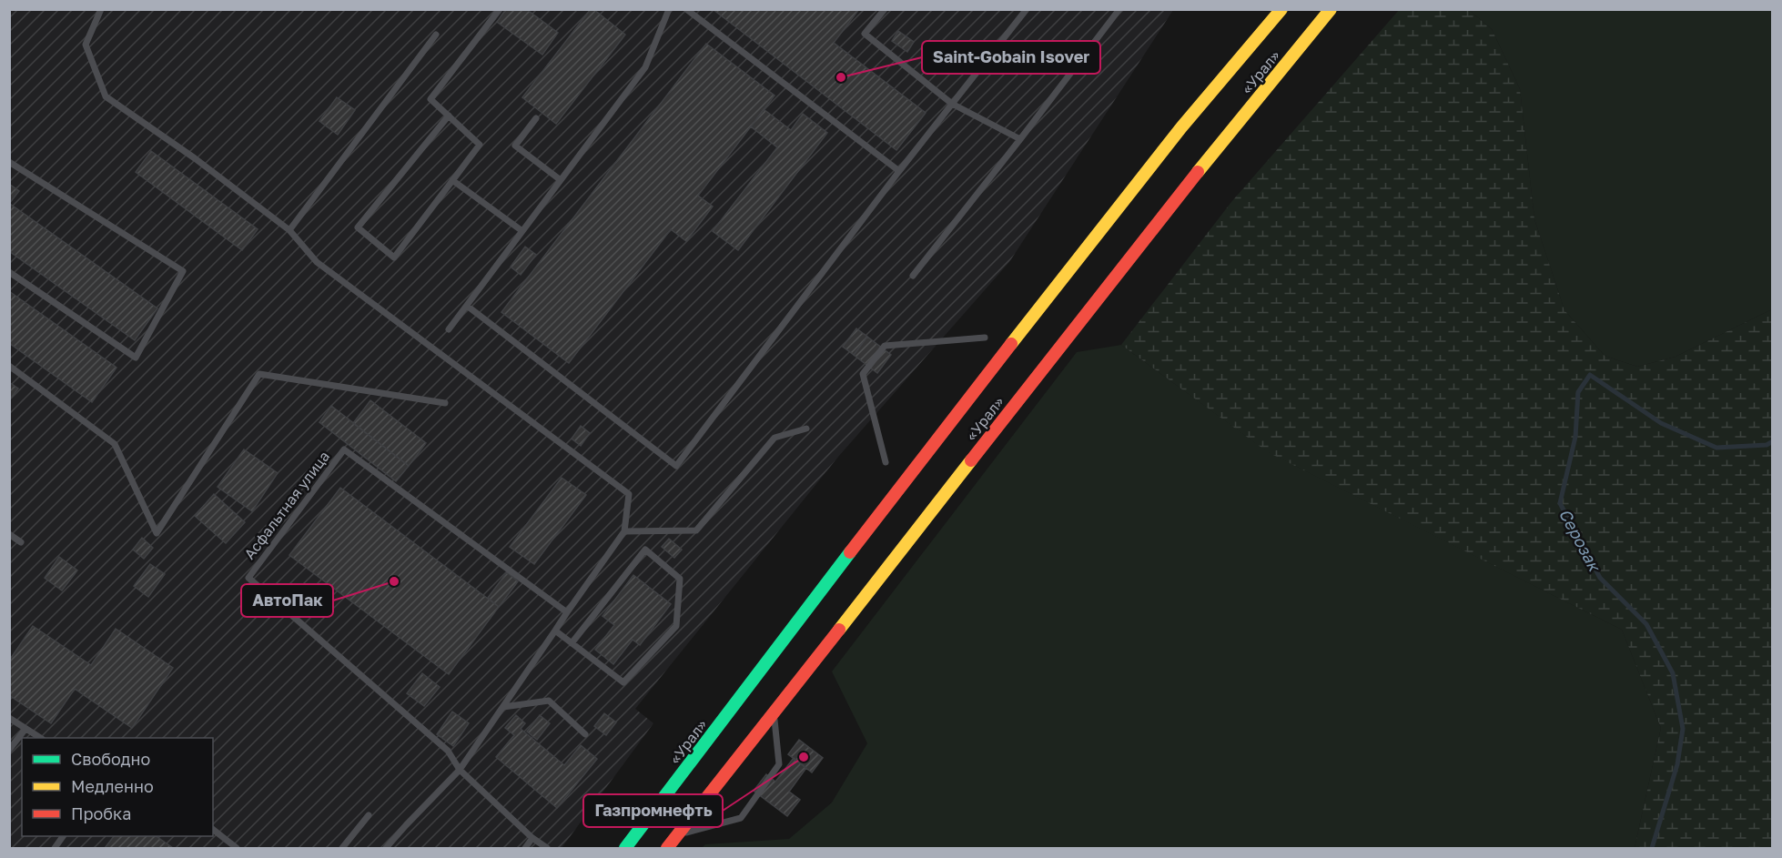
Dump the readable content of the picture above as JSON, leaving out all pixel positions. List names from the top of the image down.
{
  "streets": {
    "main road": ["«Урал»"],
    "lane": ["Асфальтная улица"]
  },
  "water": ["Серозак"],
  "places": ["Saint-Gobain Isover", "АвтоПак", "Газпромнефть"],
  "legend": ["Свободно", "Медленно", "Пробка"]
}
